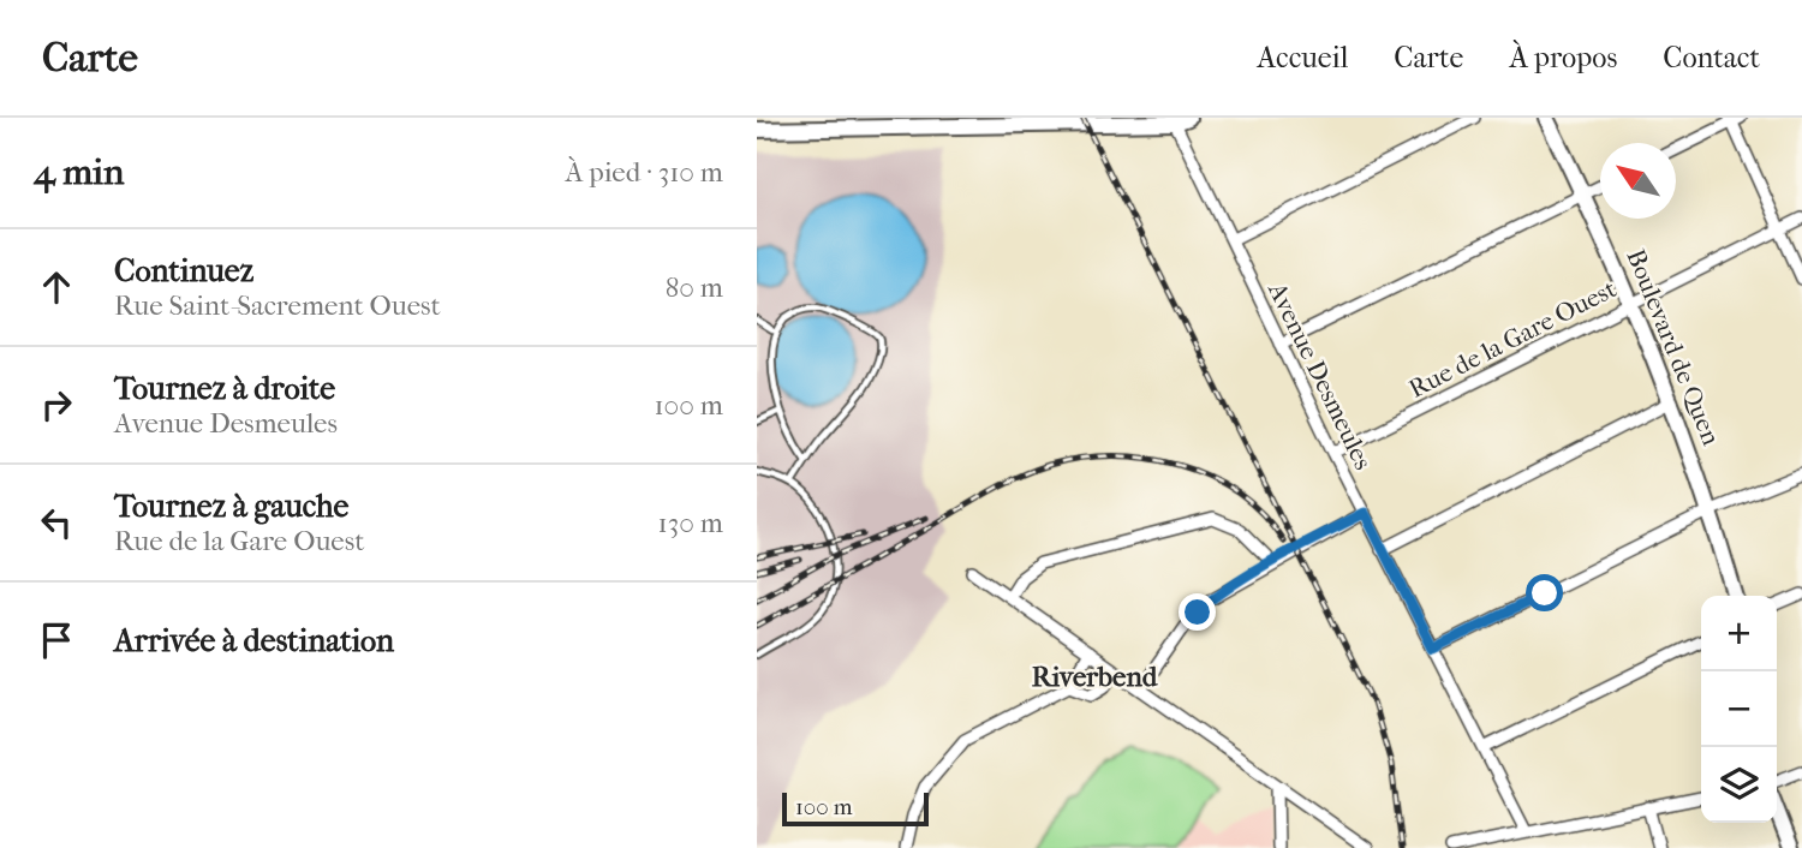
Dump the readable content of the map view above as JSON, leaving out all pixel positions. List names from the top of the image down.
{
  "streets": {
    "street": ["Rue de la Gare Ouest", "Boulevard de Quen", "Avenue Desmeules"]
  },
  "crossings": [
    ["Rue de la Gare Ouest", "Boulevard de Quen"],
    ["Rue de la Gare Ouest", "Avenue Desmeules"]
  ],
  "districts": ["Riverbend"],
  "scale_bar": "100 m",
  "north": "top left",
  "page": {
    "header": "Carte",
    "nav": [
      "Accueil",
      "Carte",
      "À propos",
      "Contact"
    ],
    "heading": ["4 min", "À pied · 310 m"],
    "list": [
      ["Continuez", "Rue Saint-Sacrement Ouest", "80 m"],
      ["Tournez à droite", "Avenue Desmeules", "100 m"],
      ["Tournez à gauche", "Rue de la Gare Ouest", "130 m"],
      "Arrivée à destination"
    ],
    "map_buttons": ["+", "−"],
    "scale": "100 m"
  }
}
